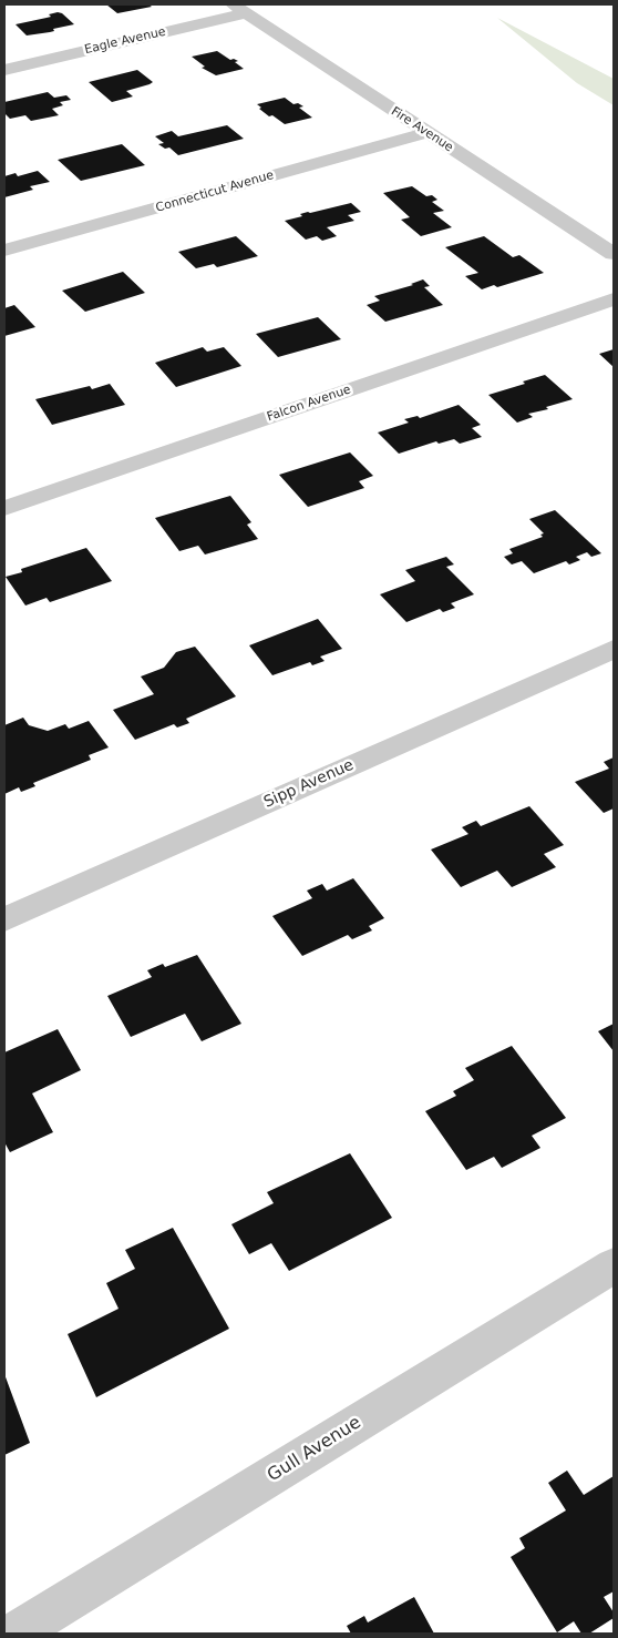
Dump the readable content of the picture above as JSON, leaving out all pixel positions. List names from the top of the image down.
{
  "streets": {
    "street": [
      "Eagle Avenue",
      "Fire Avenue",
      "Connecticut Avenue",
      "Falcon Avenue",
      "Sipp Avenue",
      "Gull Avenue"
    ]
  },
  "crossings": [
    ["Eagle Avenue", "Fire Avenue"],
    ["Fire Avenue", "Connecticut Avenue"]
  ]
}
